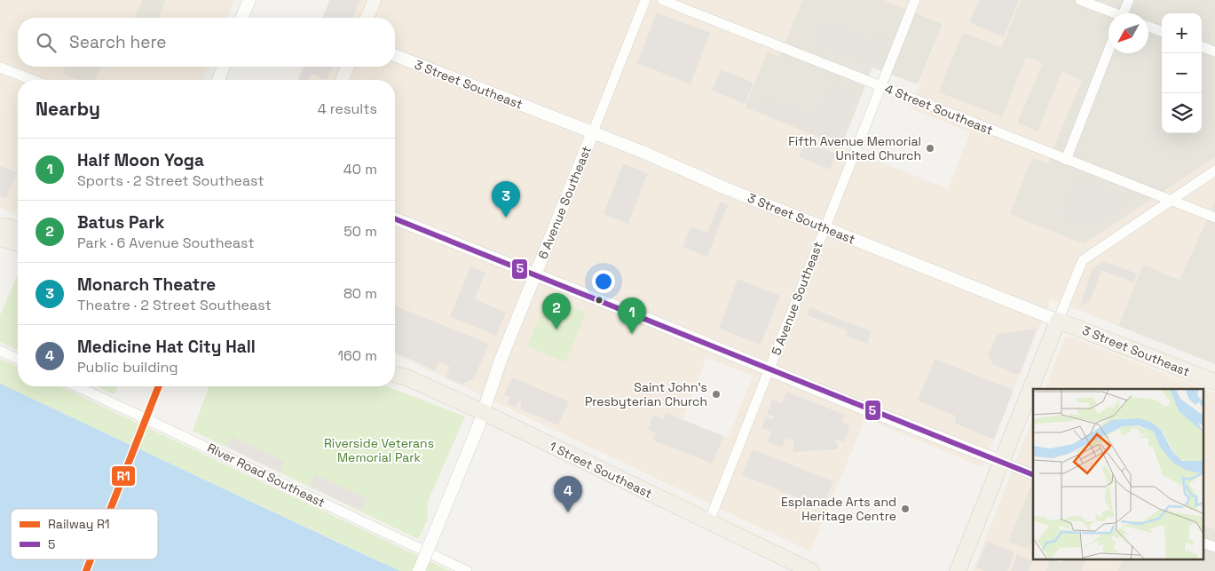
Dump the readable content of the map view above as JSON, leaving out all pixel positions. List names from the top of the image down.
{
  "streets": {
    "main road": ["3 Street Southeast", "1 Street Southeast"],
    "street": [
      "4 Street Southeast",
      "6 Avenue Southeast",
      "5 Avenue Southeast",
      "River Road Southeast"
    ]
  },
  "crossings": [
    ["3 Street Southeast", "6 Avenue Southeast"],
    ["3 Street Southeast", "5 Avenue Southeast"],
    ["4 Street Southeast", "5 Avenue Southeast"],
    ["6 Avenue Southeast", "1 Street Southeast"],
    ["5 Avenue Southeast", "1 Street Southeast"]
  ],
  "parks": ["Riverside Veterans Memorial Park"],
  "places": ["Fifth Avenue Memorial United Church", "Saint John's Presbyterian Church", "Esplanade Arts and Heritage Centre"],
  "lines": ["transit line 5", "rail line R1"],
  "legend": ["Railway R1", "5"],
  "north": "bottom left",
  "page": {
    "map_buttons": ["+", "−"],
    "search": "Search here",
    "heading": ["Nearby", "4 results"],
    "list": [
      {
        "mark": "1",
        "name": "Half Moon Yoga",
        "note": "Sports · 2 Street Southeast",
        "value": "40 m"
      },
      {
        "mark": "2",
        "name": "Batus Park",
        "note": "Park · 6 Avenue Southeast",
        "value": "50 m"
      },
      {
        "mark": "3",
        "name": "Monarch Theatre",
        "note": "Theatre · 2 Street Southeast",
        "value": "80 m"
      },
      {
        "mark": "4",
        "name": "Medicine Hat City Hall",
        "note": "Public building",
        "value": "160 m"
      }
    ],
    "pins": [
      "3",
      "2",
      "1",
      "4"
    ]
  }
}
